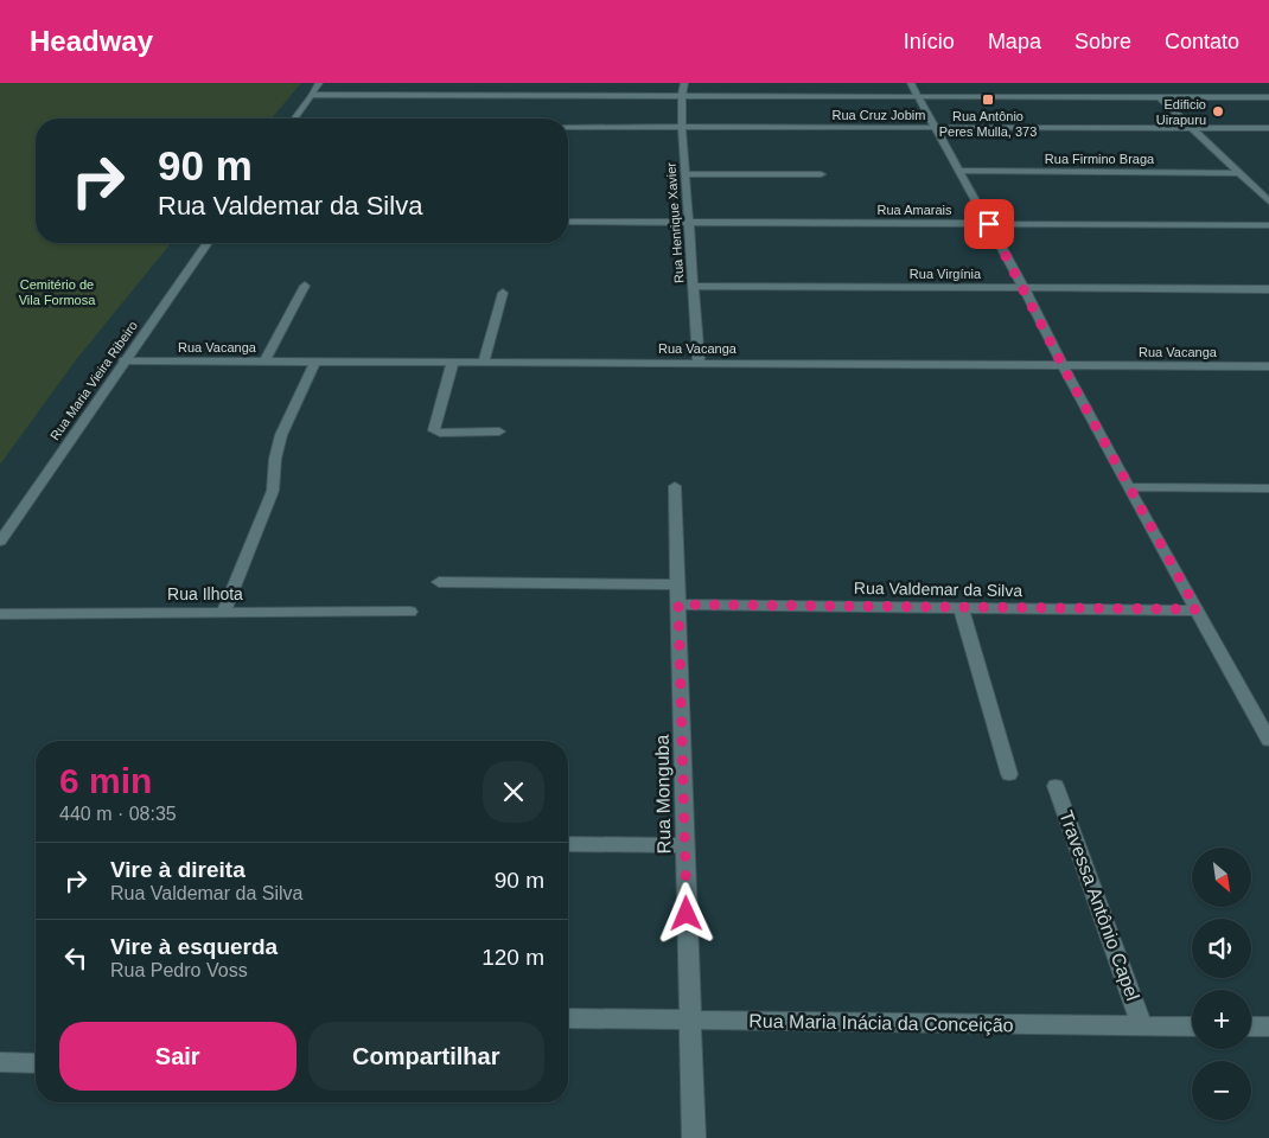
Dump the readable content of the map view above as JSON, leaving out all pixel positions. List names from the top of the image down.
{
  "streets": {
    "street": [
      "Rua Cruz Jobim",
      "Rua Firmino Braga",
      "Rua Amarais",
      "Rua Henrique Xavier",
      "Rua Virgínia",
      "Rua Vacanga",
      "Rua Maria Vieira Ribeiro",
      "Rua Valdemar da Silva",
      "Rua Ilhota",
      "Rua Monguba",
      "Travessa Antônio Capel",
      "Rua Maria Inácia da Conceição"
    ]
  },
  "crossings": [
    ["Rua Cruz Jobim", "Rua Henrique Xavier"],
    ["Rua Amarais", "Rua Henrique Xavier"],
    ["Rua Henrique Xavier", "Rua Virgínia"],
    ["Rua Henrique Xavier", "Rua Vacanga"],
    ["Rua Vacanga", "Rua Maria Vieira Ribeiro"],
    ["Rua Valdemar da Silva", "Rua Monguba"],
    ["Rua Monguba", "Rua Maria Inácia da Conceição"],
    ["Travessa Antônio Capel", "Rua Maria Inácia da Conceição"]
  ],
  "parks": ["Cemitério de Vila Formosa"],
  "places": {
    "transit": ["Rua Antônio Peres Mulla, 373"],
    "other": ["Edificio Uirapuru"]
  },
  "north": "bottom right",
  "page": {
    "header": "Headway",
    "nav": [
      "Início",
      "Mapa",
      "Sobre",
      "Contato"
    ],
    "turn": ["90 m", "Rua Valdemar da Silva"],
    "heading": ["6 min", "440 m · 08:35"],
    "list": [
      {
        "name": "Vire à direita",
        "note": "Rua Valdemar da Silva",
        "value": "90 m"
      },
      {
        "name": "Vire à esquerda",
        "note": "Rua Pedro Voss",
        "value": "120 m"
      }
    ],
    "map_buttons": ["+", "−"],
    "buttons": ["Sair", "Compartilhar"]
  }
}
